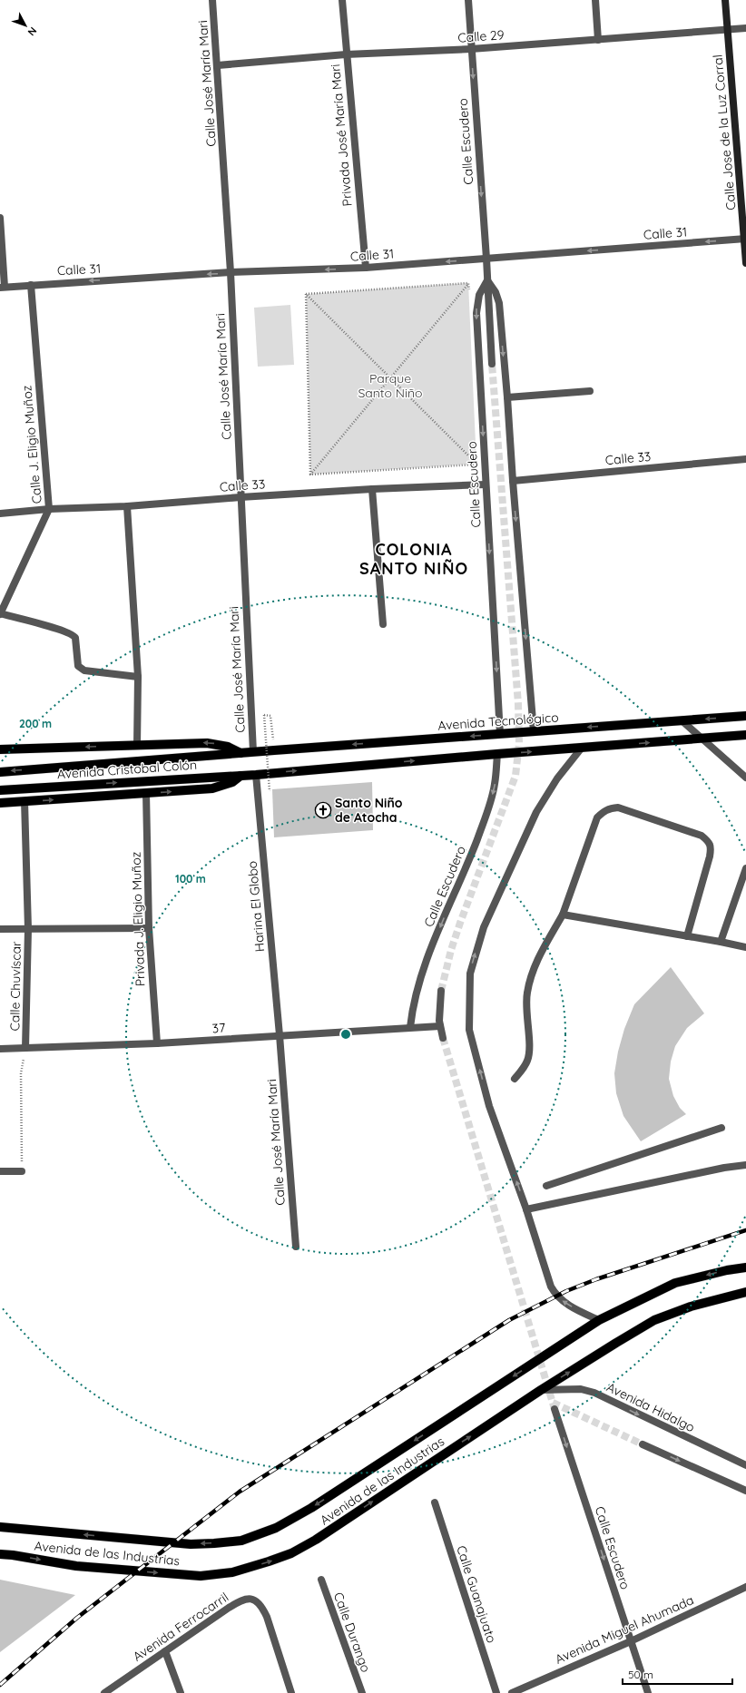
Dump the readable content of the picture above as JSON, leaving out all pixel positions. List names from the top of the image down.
{
  "streets": {
    "main road": [
      "Calle Jose de la Luz Corral",
      "Avenida Tecnológico",
      "Avenida Cristobal Colón",
      "Avenida de las Industrias"
    ],
    "street": [
      "Calle 29",
      "Calle José María Mari",
      "Privada José María Mari",
      "Calle Escudero",
      "Calle 31",
      "Calle J. Eligio Muñoz",
      "Calle 33",
      "Harina El Globo",
      "Privada J. Eligio Muñoz",
      "Calle Chuvíscar",
      "37",
      "Avenida Hidalgo",
      "Calle Guanajuato",
      "Avenida Ferrocarril",
      "Avenida Miguel Ahumada",
      "Calle Durango"
    ]
  },
  "crossings": [
    ["Calle 29", "Calle José María Mari"],
    ["Calle 29", "Calle Jose de la Luz Corral"],
    ["Calle 29", "Privada José María Mari"],
    ["Calle 29", "Calle Escudero"],
    ["Calle José María Mari", "Calle 31"],
    ["Calle José María Mari", "Calle 33"],
    ["Calle José María Mari", "Avenida Tecnológico"],
    ["Calle José María Mari", "Avenida Cristobal Colón"],
    ["Calle José María Mari", "Harina El Globo"],
    ["Calle José María Mari", "37"],
    ["Calle Jose de la Luz Corral", "Calle 31"],
    ["Privada José María Mari", "Calle 31"],
    ["Calle Escudero", "Calle 31"],
    ["Calle Escudero", "Calle 33"],
    ["Calle Escudero", "Avenida Tecnológico"],
    ["Calle Escudero", "37"],
    ["Calle Escudero", "Avenida Miguel Ahumada"],
    ["Calle 31", "Calle J. Eligio Muñoz"],
    ["Calle J. Eligio Muñoz", "Calle 33"],
    ["Avenida Tecnológico", "Avenida Cristobal Colón"],
    ["Avenida Cristobal Colón", "Harina El Globo"],
    ["Harina El Globo", "37"],
    ["Privada J. Eligio Muñoz", "37"],
    ["Calle Chuvíscar", "37"],
    ["Avenida Hidalgo", "Avenida de las Industrias"]
  ],
  "one_way": ["Calle 31"],
  "districts": ["COLONIA SANTO NIÑO"],
  "parks": ["Parque Santo Niño"],
  "places": {
    "church": ["Santo Niño de Atocha"]
  },
  "scale_bar": "50 m",
  "north": "bottom right",
  "rings": ["200 m", "100 m"]
}
